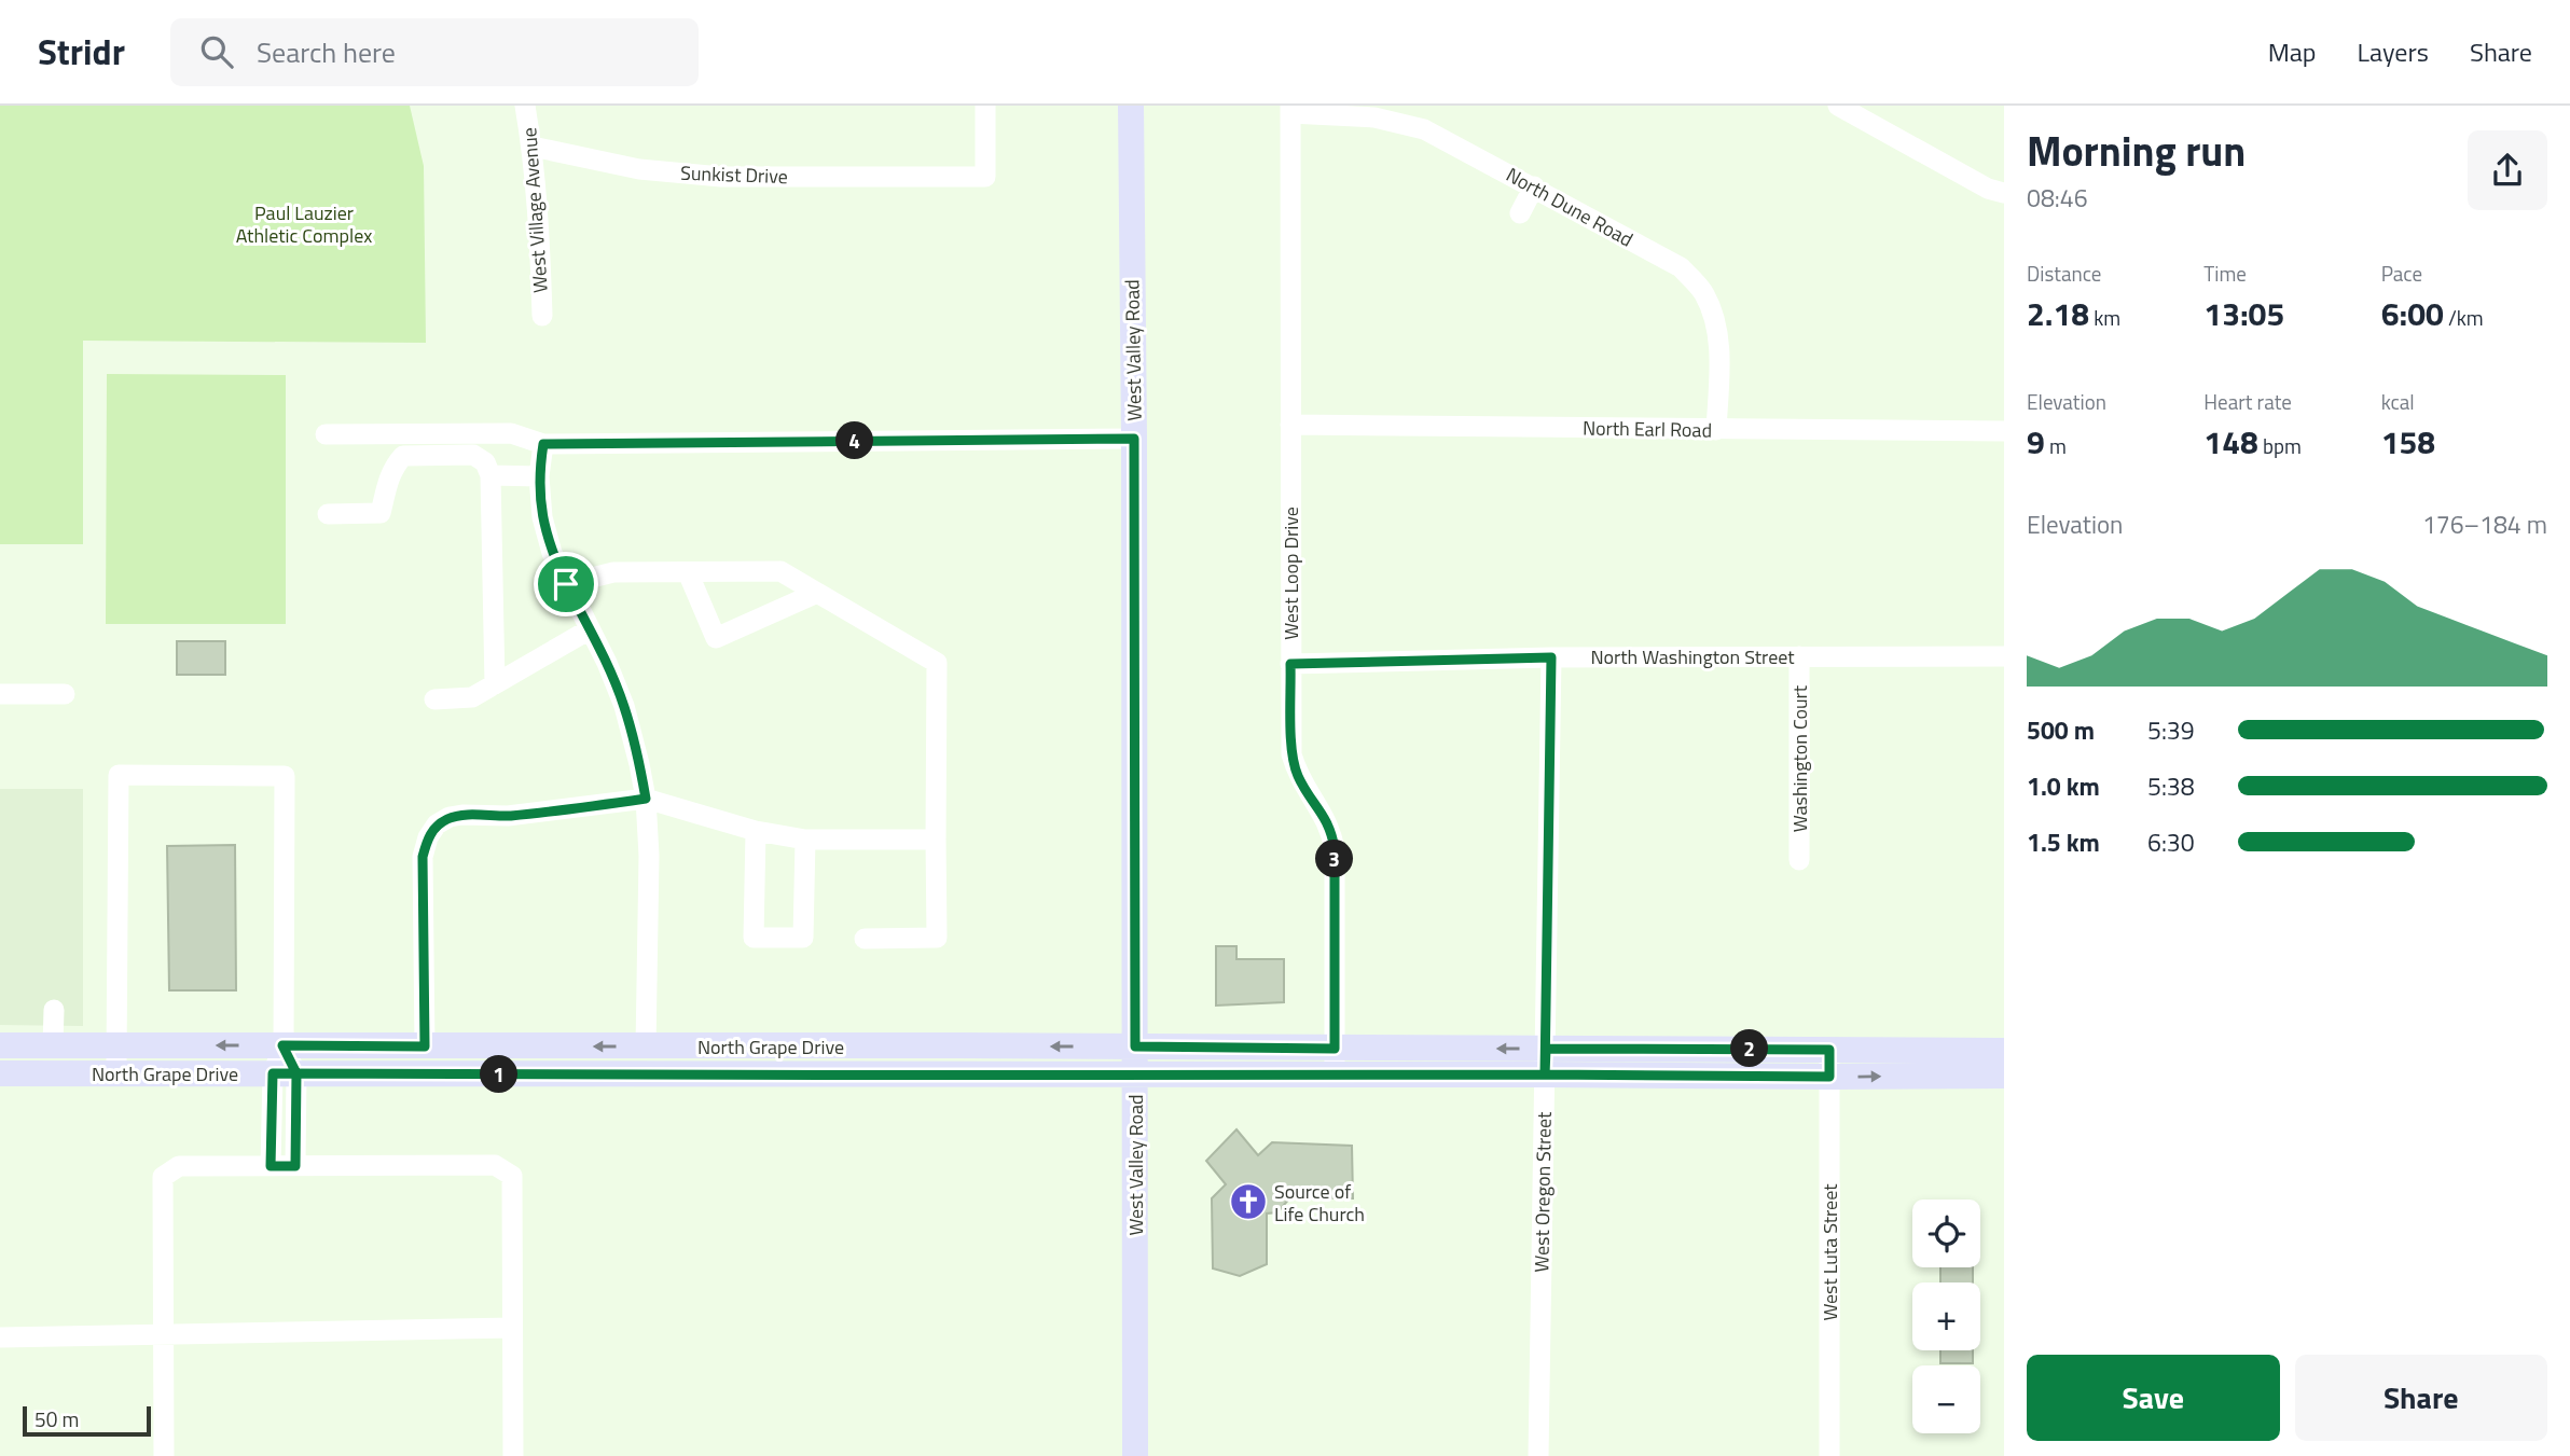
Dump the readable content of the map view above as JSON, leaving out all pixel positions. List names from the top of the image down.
{
  "streets": {
    "main road": ["West Valley Road", "North Grape Drive"],
    "street": [
      "Sunkist Drive",
      "North Dune Road",
      "West Village Avenue",
      "North Earl Road",
      "West Loop Drive",
      "North Washington Street",
      "Washington Court",
      "West Oregon Street",
      "West Luta Street"
    ]
  },
  "crossings": [
    ["Sunkist Drive", "West Village Avenue"],
    ["North Dune Road", "North Earl Road"],
    ["North Dune Road", "West Loop Drive"],
    ["West Valley Road", "North Grape Drive"],
    ["North Earl Road", "West Loop Drive"],
    ["West Loop Drive", "North Washington Street"],
    ["West Loop Drive", "North Grape Drive"],
    ["North Washington Street", "Washington Court"],
    ["North Washington Street", "West Oregon Street"],
    ["North Grape Drive", "West Oregon Street"],
    ["North Grape Drive", "West Luta Street"]
  ],
  "parks": ["Paul Lauzier Athletic Complex"],
  "places": {
    "church": ["Source of Life Church"]
  },
  "scale_bar": "50 m",
  "page": {
    "header": "Stridr",
    "search": "Search here",
    "nav": ["Map", "Layers", "Share"],
    "heading": ["Morning run", "08:46"],
    "stats": [
      ["Distance", "2.18 km"],
      ["Time", "13:05"],
      ["Pace", "6:00 /km"],
      ["Elevation", "9 m"],
      ["Heart rate", "148 bpm"],
      ["kcal", "158"]
    ],
    "pins": [
      "4",
      "3",
      "2",
      "1"
    ],
    "chart": ["Elevation", "176–184 m"],
    "list": [
      {
        "name": "500 m",
        "note": "5:39"
      },
      {
        "name": "1.0 km",
        "note": "5:38"
      },
      {
        "name": "1.5 km",
        "note": "6:30"
      }
    ],
    "map_buttons": ["+", "−"],
    "buttons": ["Save", "Share"],
    "scale": "50 m"
  }
}
